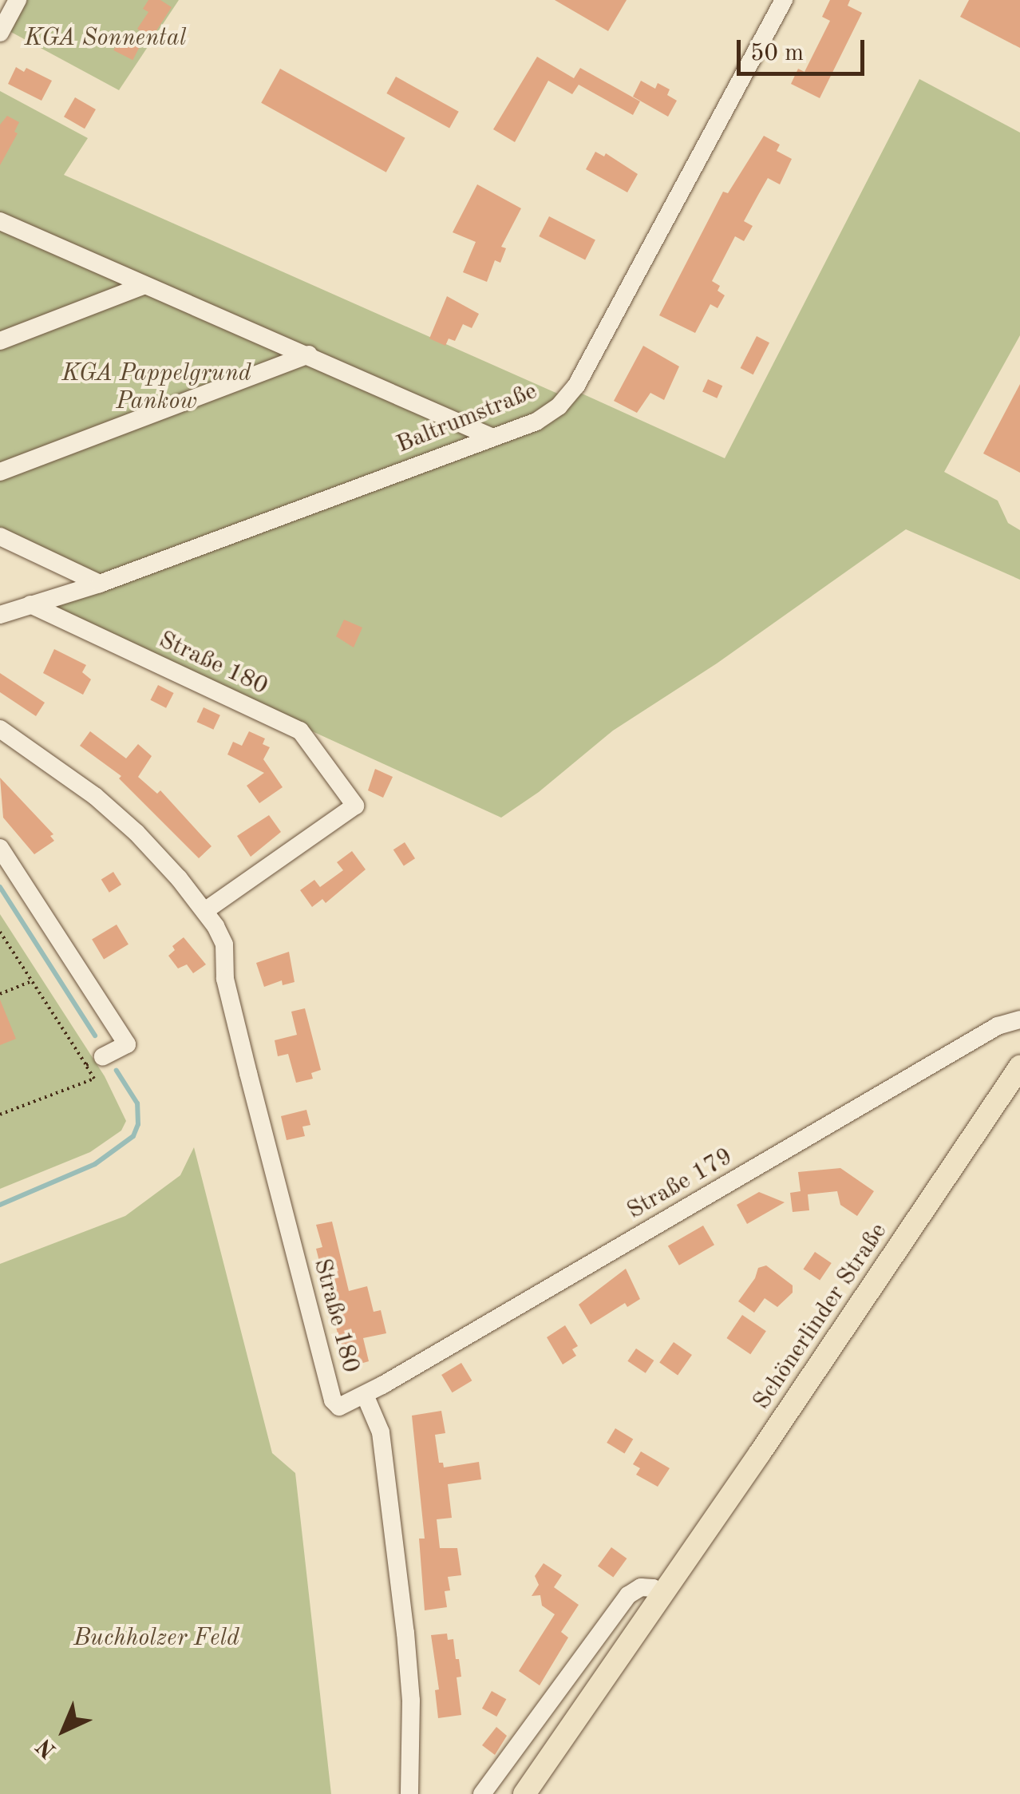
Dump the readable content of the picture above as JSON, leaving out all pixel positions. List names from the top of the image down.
{
  "streets": {
    "main road": ["Schönerlinder Straße"],
    "street": ["Baltrumstraße", "Straße 180", "Straße 179"]
  },
  "crossings": [
    ["Baltrumstraße", "Straße 180"],
    ["Straße 180", "Straße 179"]
  ],
  "parks": ["KGA Sonnental", "KGA Pappelgrund Pankow", "Buchholzer Feld"],
  "scale_bar": "50 m",
  "north": "bottom left"
}
